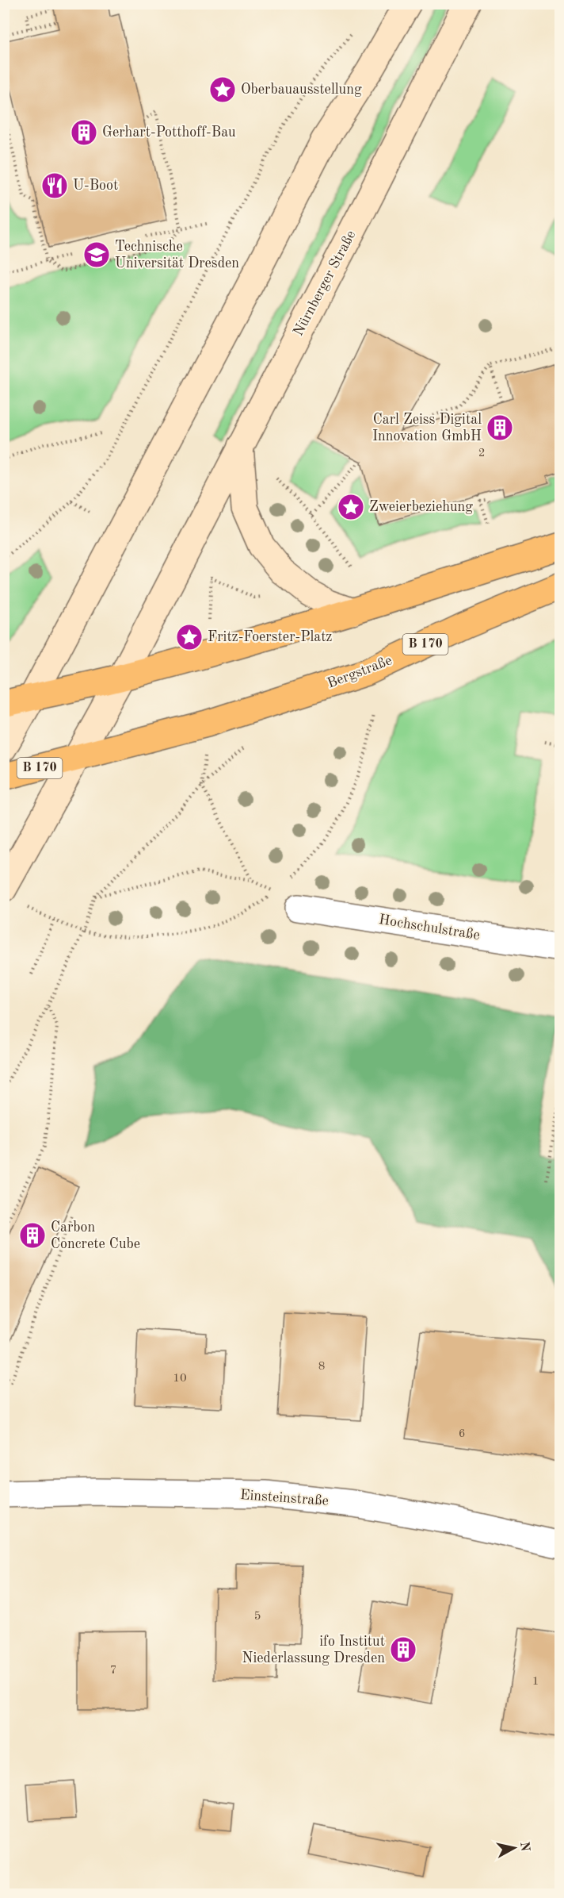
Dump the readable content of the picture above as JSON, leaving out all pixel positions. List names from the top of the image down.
{
  "streets": {
    "main road": ["Nürnberger Straße", "B 170", "Bergstraße"],
    "street": ["Hochschulstraße", "Einsteinstraße"]
  },
  "crossings": [
    ["B 170", "Bergstraße"]
  ],
  "places": {
    "place": ["Oberbauausstellung", "Zweierbeziehung", "Fritz-Foerster-Platz"],
    "building": [
      "Gerhart-Potthoff-Bau",
      "Carl Zeiss Digital Innovation GmbH",
      "Carbon Concrete Cube",
      "ifo Institut Niederlassung Dresden"
    ],
    "restaurant": ["U-Boot"],
    "school or university": ["Technische Universität Dresden"]
  },
  "house_numbers": [
    "2",
    "8",
    "10",
    "6",
    "5",
    "7",
    "1"
  ],
  "north": "right"
}
